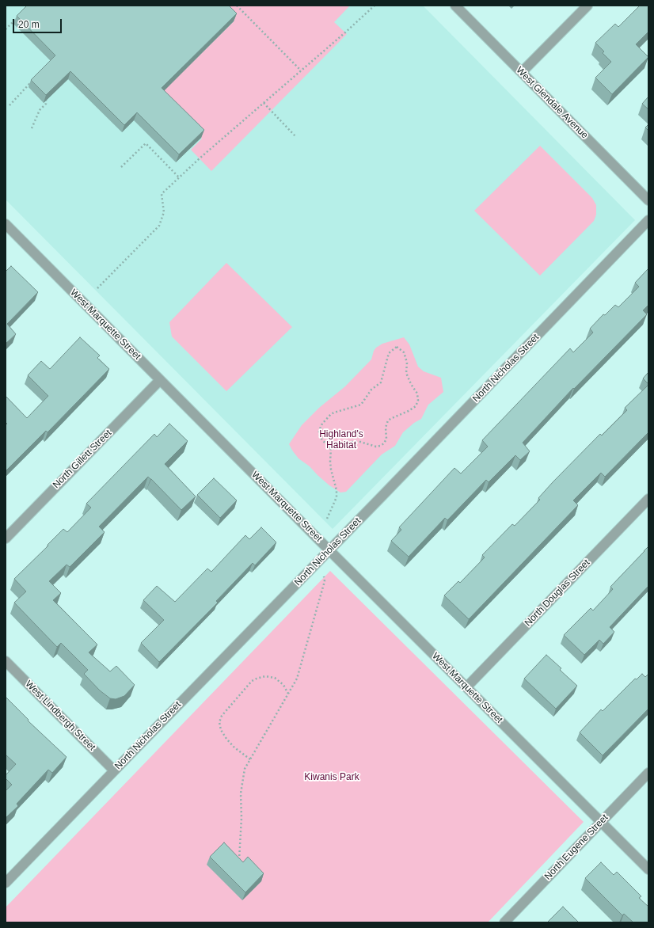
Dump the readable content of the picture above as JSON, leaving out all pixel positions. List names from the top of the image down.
{
  "streets": {
    "street": [
      "West Glendale Avenue",
      "West Marquette Street",
      "North Nicholas Street",
      "North Gillett Street",
      "North Douglas Street",
      "West Lindbergh Street",
      "North Eugene Street"
    ]
  },
  "crossings": [
    ["West Marquette Street", "North Nicholas Street"],
    ["West Marquette Street", "North Gillett Street"],
    ["West Marquette Street", "North Douglas Street"],
    ["West Marquette Street", "North Eugene Street"],
    ["North Nicholas Street", "West Lindbergh Street"]
  ],
  "parks": ["Highland's Habitat", "Kiwanis Park"],
  "scale_bar": "20 m"
}
